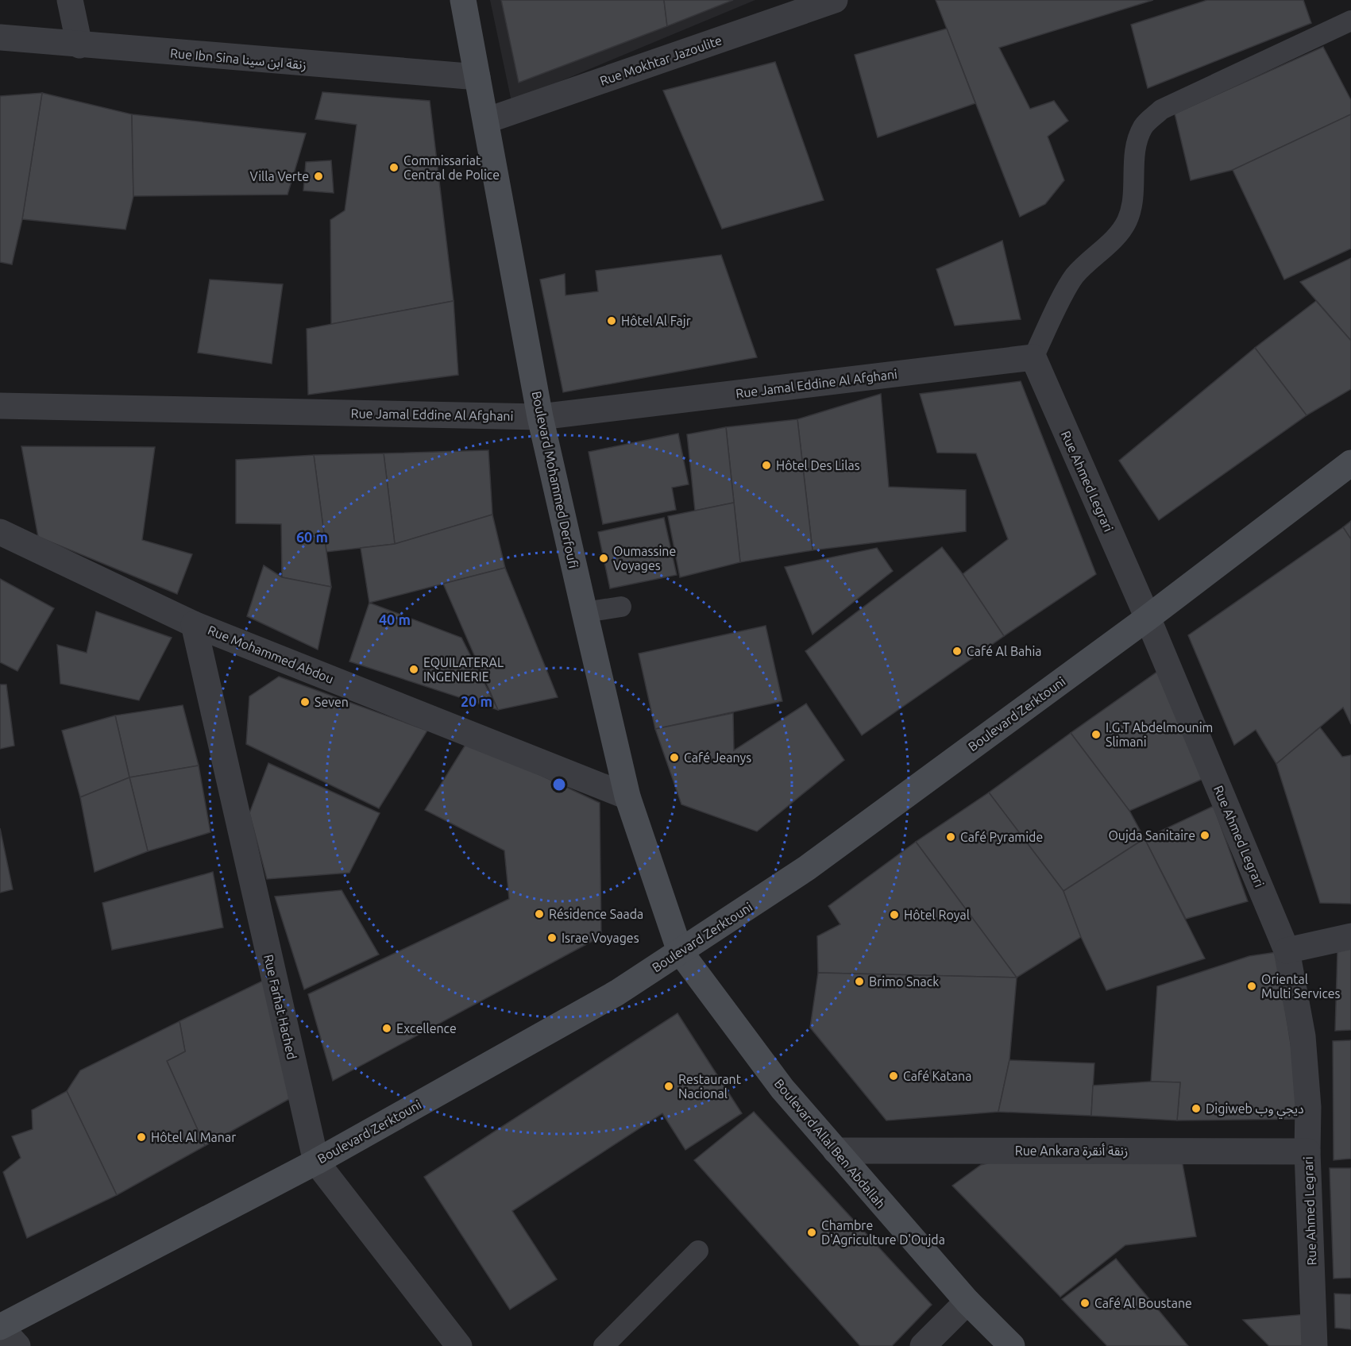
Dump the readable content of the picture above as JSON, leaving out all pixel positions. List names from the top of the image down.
{
  "streets": {
    "street": [
      "Rue Ibn Sina زنقة ابن سينا",
      "Rue Mokhtar Jazoulite",
      "Rue Jamal Eddine Al Afghani",
      "Boulevard Mohammed Derfoufi",
      "Rue Ahmed Legrari",
      "Rue Mohammed Abdou",
      "Boulevard Zerktouni",
      "Rue Farhat Hached",
      "Boulevard Allal Ben Abdallah",
      "Rue Ankara زنقة أنقرة"
    ]
  },
  "crossings": [
    ["Rue Ibn Sina زنقة ابن سينا", "Boulevard Mohammed Derfoufi"],
    ["Rue Mokhtar Jazoulite", "Boulevard Mohammed Derfoufi"],
    ["Rue Jamal Eddine Al Afghani", "Boulevard Mohammed Derfoufi"],
    ["Rue Jamal Eddine Al Afghani", "Rue Ahmed Legrari"],
    ["Boulevard Mohammed Derfoufi", "Rue Mohammed Abdou"],
    ["Boulevard Mohammed Derfoufi", "Boulevard Zerktouni"],
    ["Boulevard Mohammed Derfoufi", "Boulevard Allal Ben Abdallah"],
    ["Rue Ahmed Legrari", "Boulevard Zerktouni"],
    ["Rue Ahmed Legrari", "Rue Ankara زنقة أنقرة"],
    ["Rue Mohammed Abdou", "Rue Farhat Hached"],
    ["Boulevard Zerktouni", "Rue Farhat Hached"],
    ["Boulevard Zerktouni", "Boulevard Allal Ben Abdallah"],
    ["Boulevard Allal Ben Abdallah", "Rue Ankara زنقة أنقرة"]
  ],
  "places": [
    "Commissariat Central de Police",
    "Villa Verte",
    "Hôtel Al Fajr",
    "Hôtel Des Lilas",
    "Oumassine Voyages",
    "Café Al Bahia",
    "EQUILATERAL INGENIERIE",
    "Seven",
    "I.G.T Abdelmounim Slimani",
    "Café Jeanys",
    "Oujda Sanitaire",
    "Café Pyramide",
    "Résidence Saada",
    "Hôtel Royal",
    "Israe Voyages",
    "Brimo Snack",
    "Oriental Multi Services",
    "Excellence",
    "Café Katana",
    "Restaurant Nacional",
    "Digiweb ديجي وب",
    "Hôtel Al Manar",
    "Chambre D'Agriculture D'Oujda",
    "Café Al Boustane"
  ],
  "rings": ["60 m", "40 m", "20 m"]
}
